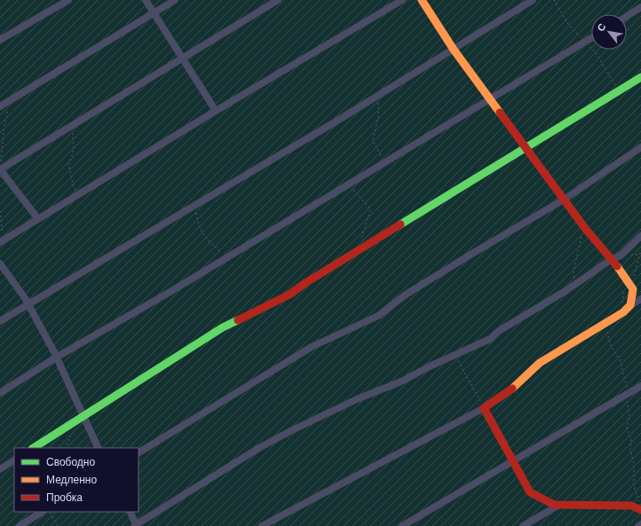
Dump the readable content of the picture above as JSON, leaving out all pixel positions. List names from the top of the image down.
{
  "legend": ["Свободно", "Медленно", "Пробка"],
  "north": "top left"
}
